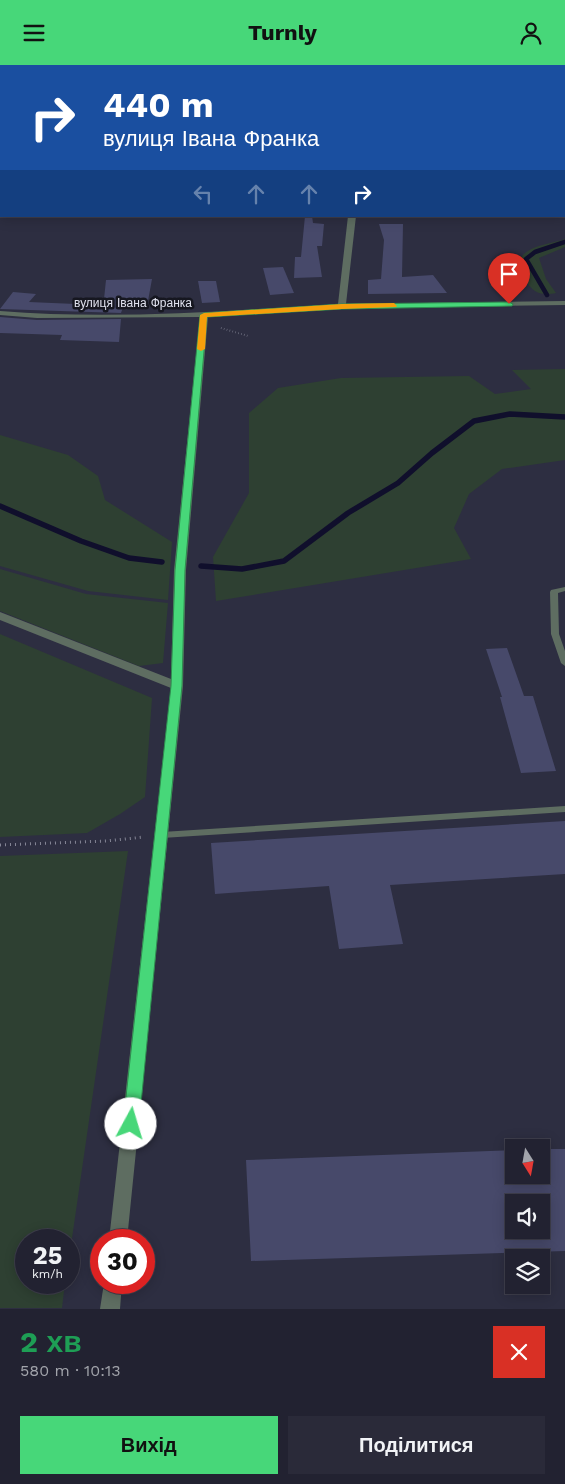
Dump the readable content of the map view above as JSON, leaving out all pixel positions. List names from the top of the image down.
{
  "streets": {
    "street": ["вулиця Івана Франка"]
  },
  "north": "bottom",
  "page": {
    "header": "Turnly",
    "turn": ["440 m", "вулиця Івана Франка"],
    "speed": "25 km/h",
    "limit": "30",
    "heading": ["2 хв", "580 m · 10:13"],
    "buttons": ["Вихід", "Поділитися"]
  }
}
